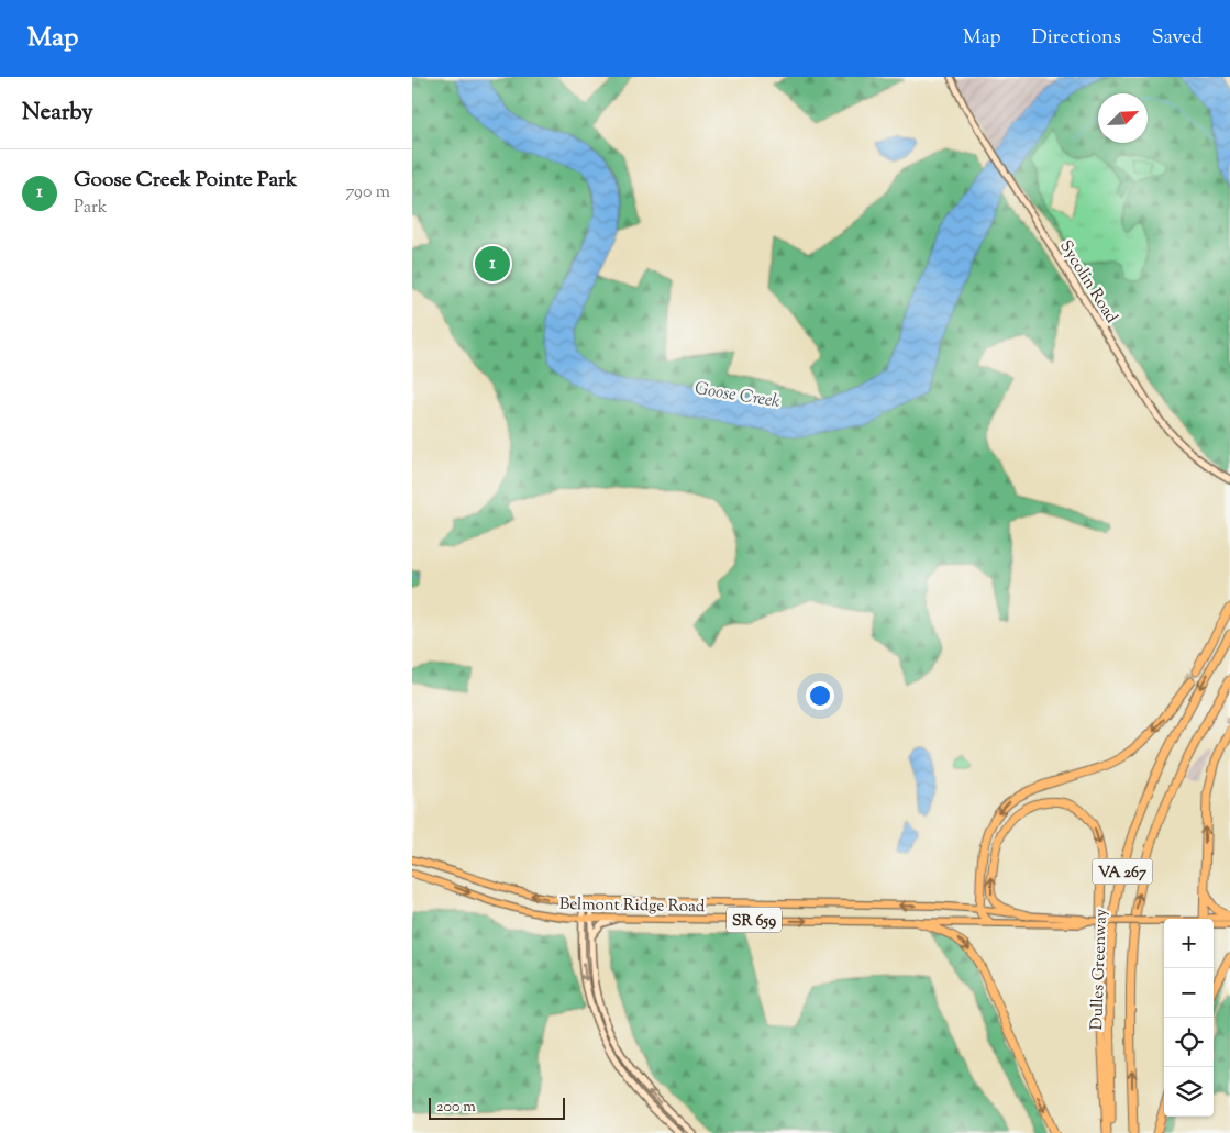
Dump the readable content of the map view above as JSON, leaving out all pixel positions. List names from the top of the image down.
{
  "streets": {
    "highway": ["VA 267", "Dulles Greenway"],
    "main road": ["Sycolin Road", "Belmont Ridge Road", "SR 659"]
  },
  "water": ["Goose Creek"],
  "scale_bar": "200 m",
  "north": "top right",
  "page": {
    "header": "Map",
    "nav": ["Map", "Directions", "Saved"],
    "heading": "Nearby",
    "list": [
      {
        "mark": "1",
        "name": "Goose Creek Pointe Park",
        "note": "Park",
        "value": "790 m"
      }
    ],
    "pins": "1",
    "map_buttons": ["+", "−"],
    "scale": "200 m"
  }
}
